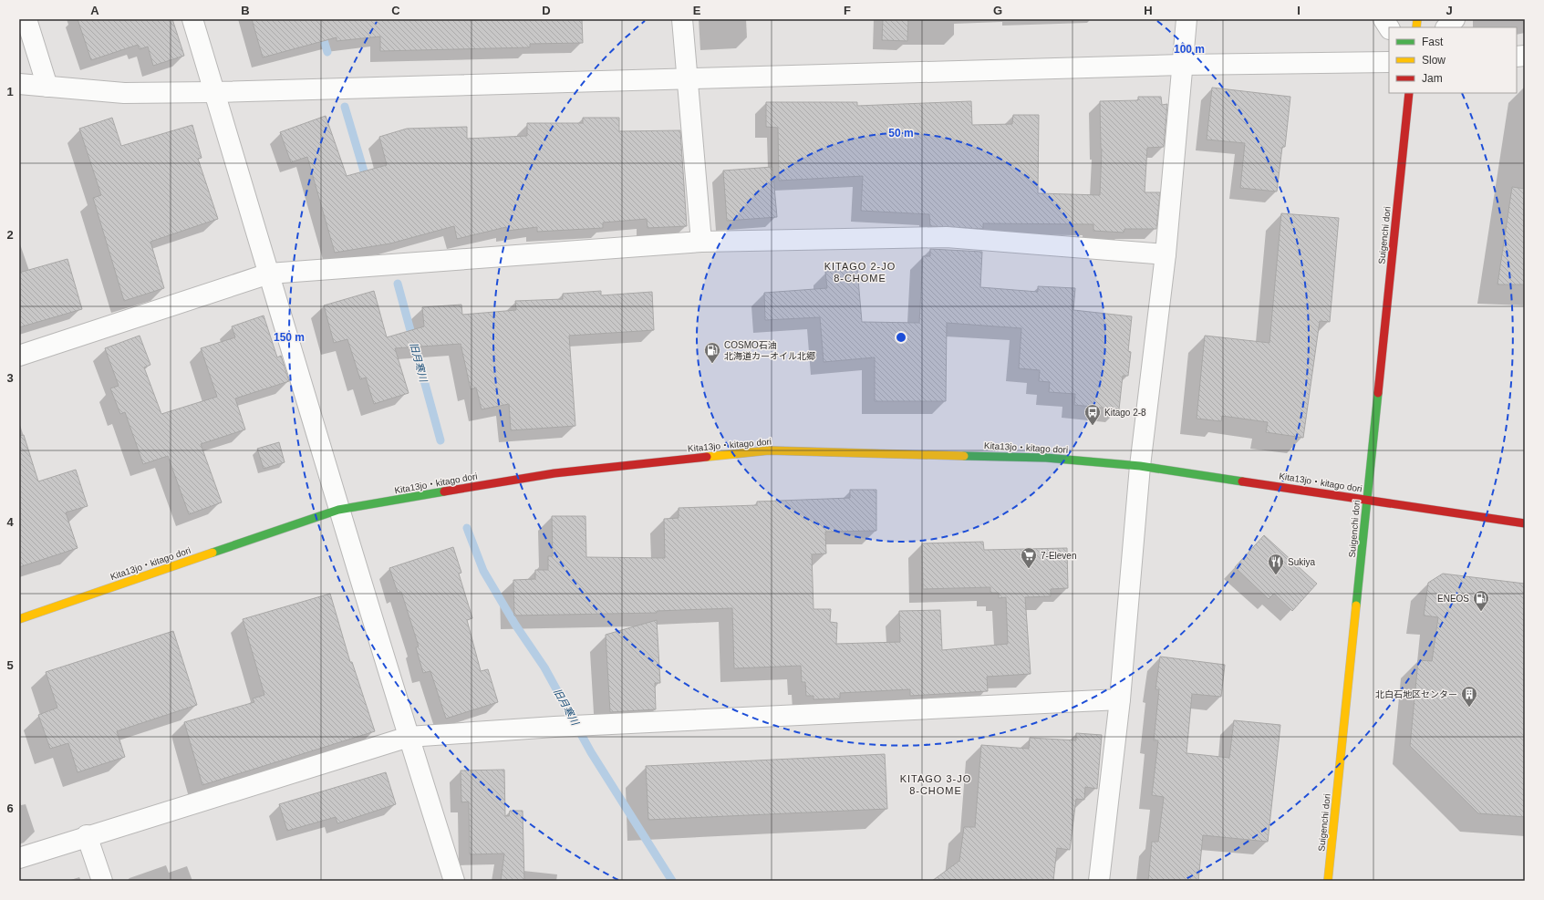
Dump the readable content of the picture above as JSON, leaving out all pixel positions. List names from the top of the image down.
{
  "streets": {
    "main road": ["Suigenchi dori", "Kita13jo・kitago dori"]
  },
  "crossings": [
    ["Suigenchi dori", "Kita13jo・kitago dori"]
  ],
  "districts": ["KITAGO 2-JO 8-CHOME", "KITAGO 3-JO 8-CHOME"],
  "water": ["旧月寒川"],
  "places": {
    "fuel station": ["COSMO石油 北海道カーオイル北郷", "ENEOS"],
    "bus stop": ["Kitago 2-8"],
    "supermarket": ["7-Eleven"],
    "restaurant": ["Sukiya"],
    "building": ["北白石地区センター"]
  },
  "legend": ["Fast", "Slow", "Jam"],
  "grid": {
    "columns": [
      "A",
      "B",
      "C",
      "D",
      "E",
      "F",
      "G",
      "H",
      "I",
      "J"
    ],
    "rows": [
      "1",
      "2",
      "3",
      "4",
      "5",
      "6"
    ]
  },
  "rings": ["100 m", "50 m", "150 m"]
}
